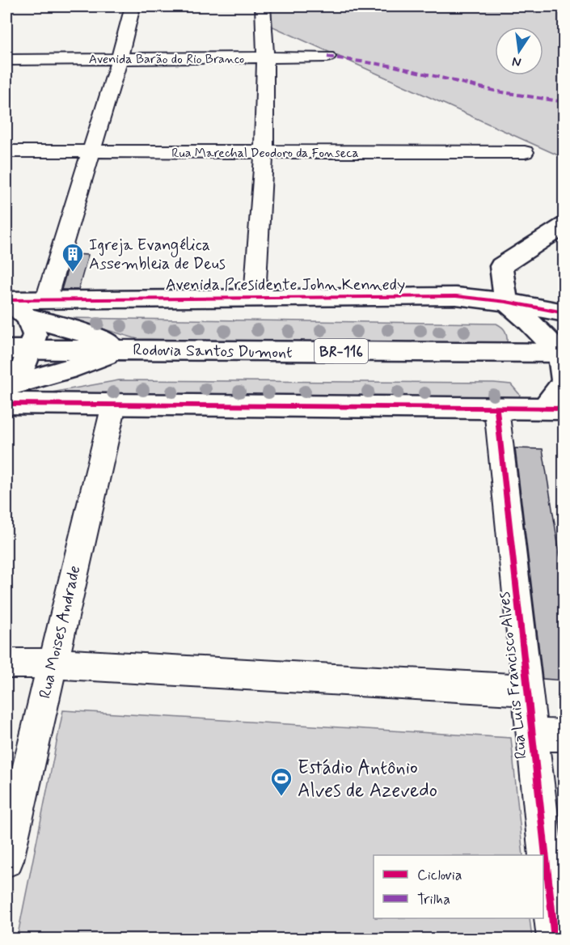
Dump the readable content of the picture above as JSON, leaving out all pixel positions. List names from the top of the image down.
{
  "streets": {
    "main road": ["Avenida Presidente John Kennedy", "Rodovia Santos Dumont", "BR-116"],
    "street": [
      "Avenida Barão do Rio Branco",
      "Rua Marechal Deodoro da Fonseca",
      "Rua Moises Andrade",
      "Rua Luis Francisco Alves"
    ]
  },
  "places": {
    "building": ["Igreja Evangélica Assembleia de Deus"],
    "sports": ["Estádio Antônio Alves de Azevedo"]
  },
  "legend": ["Ciclovia", "Trilha"],
  "north": "bottom"
}
